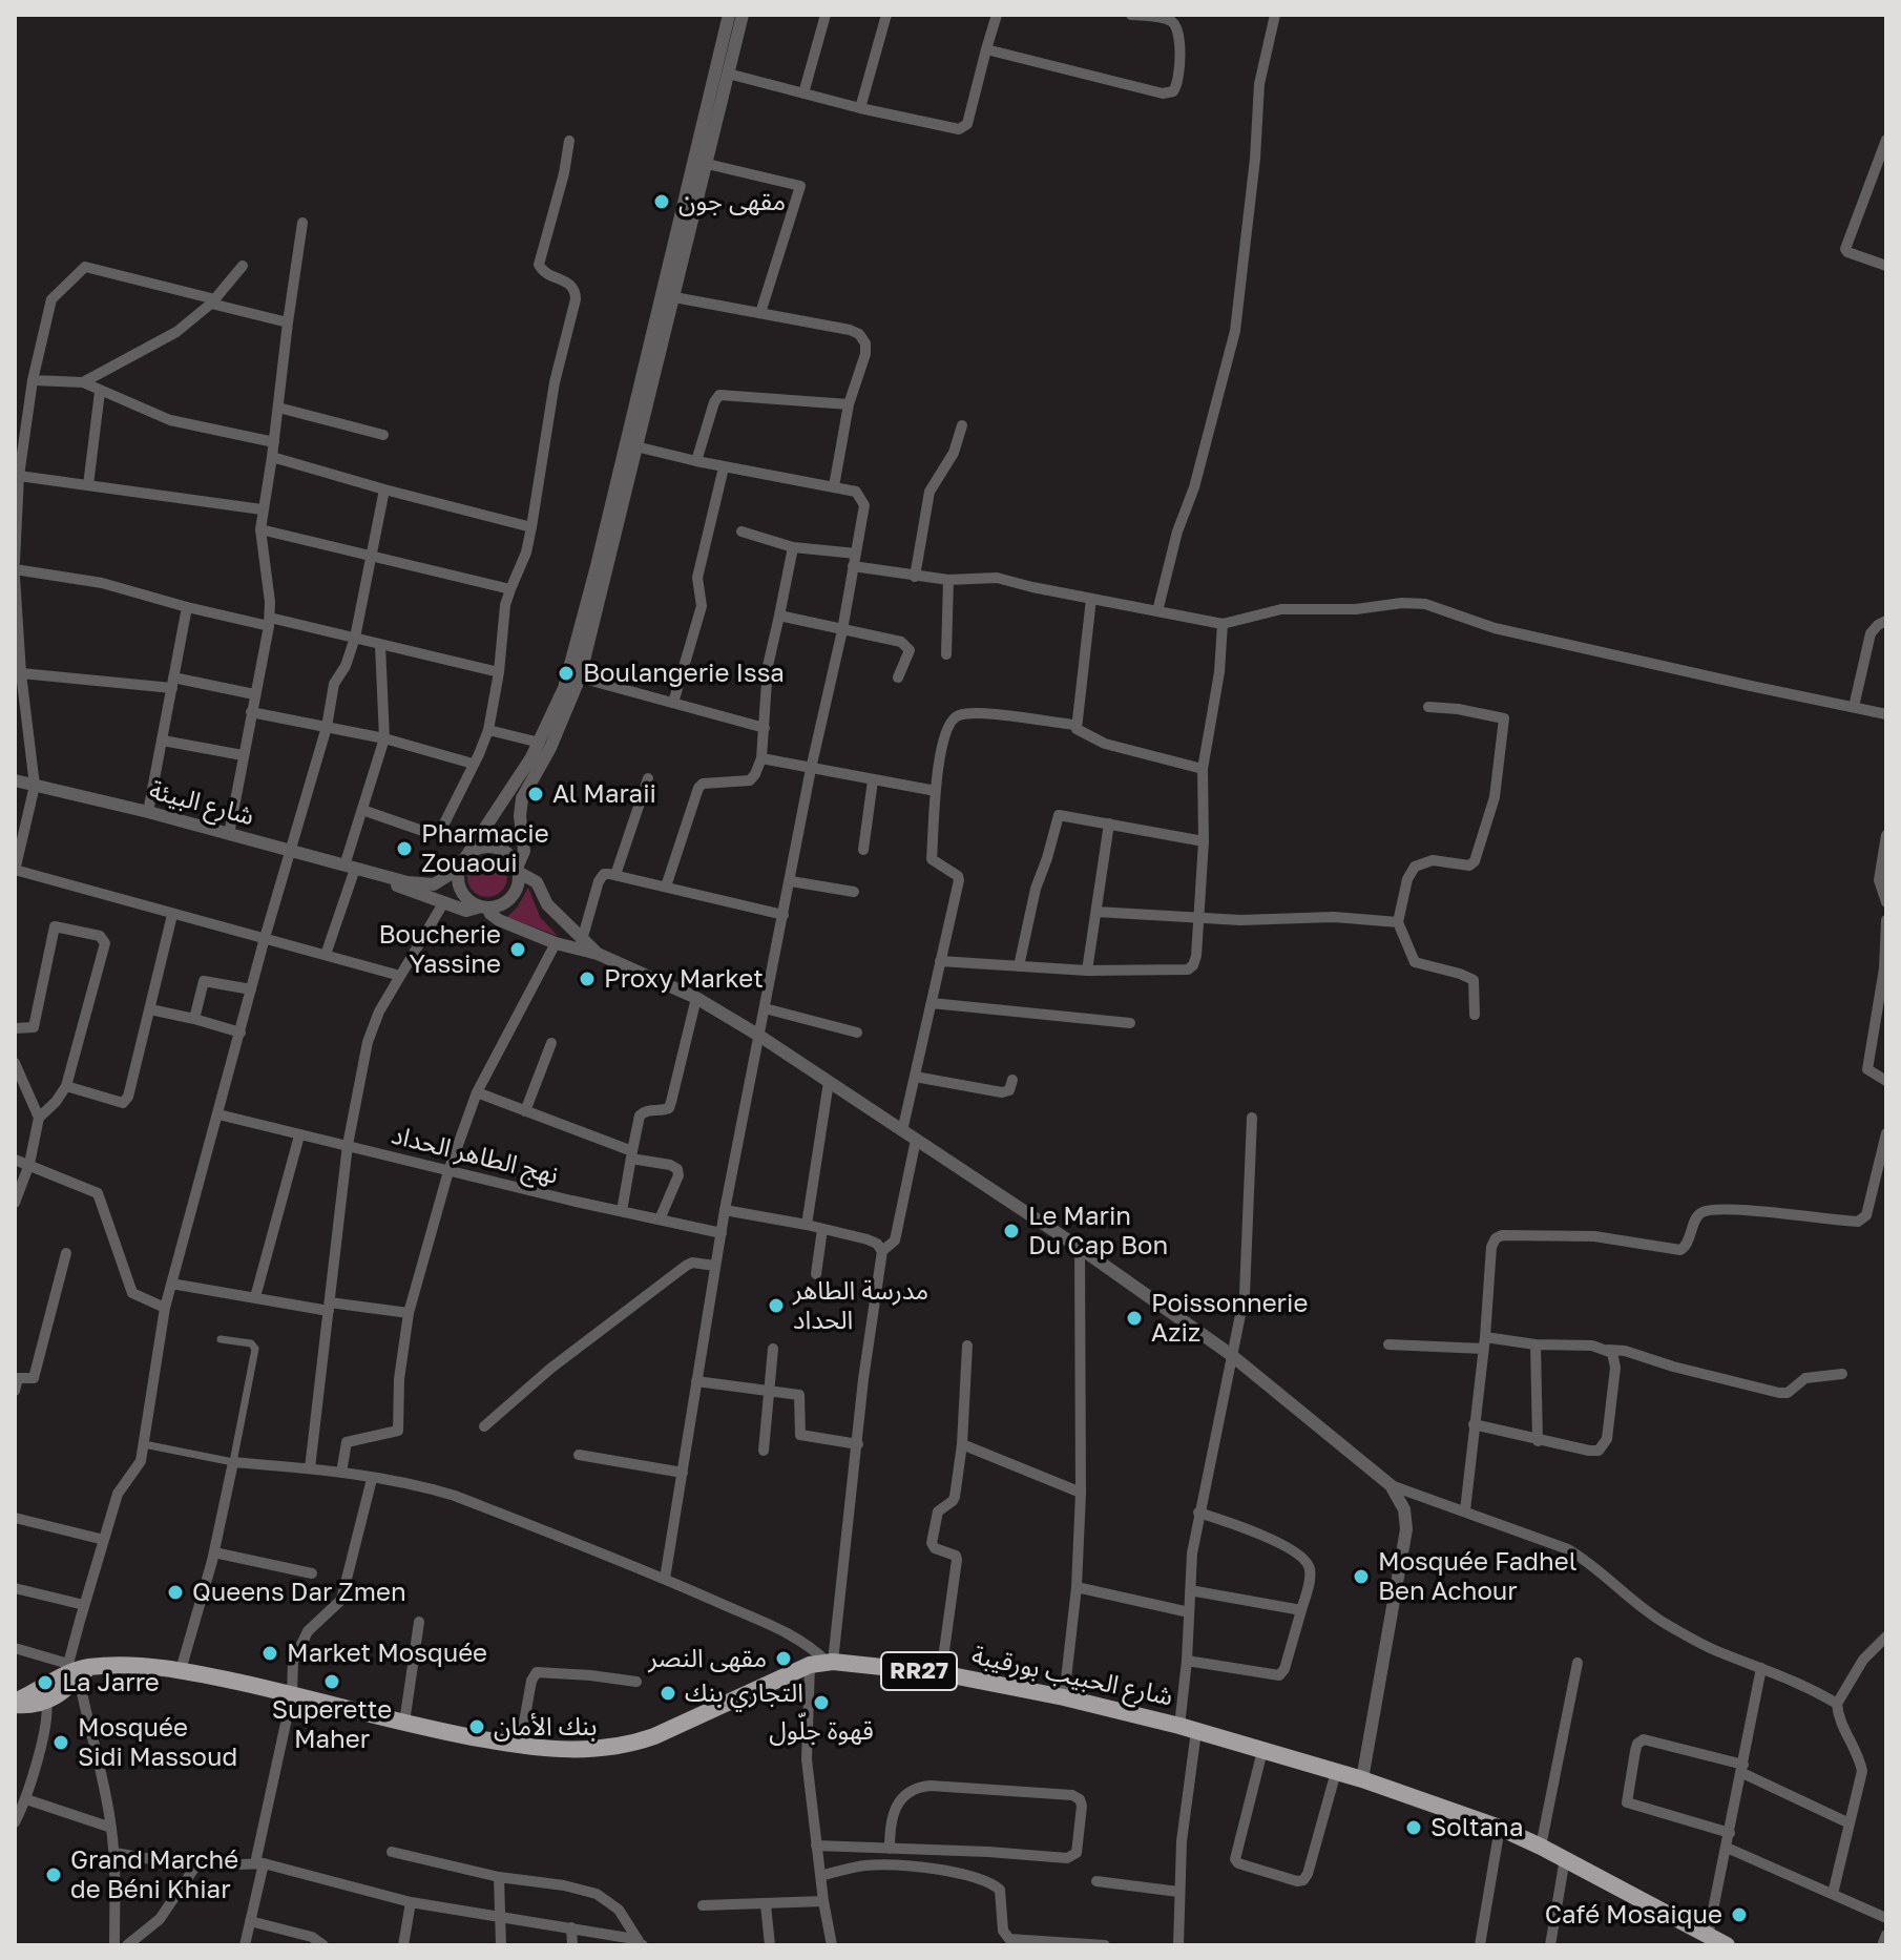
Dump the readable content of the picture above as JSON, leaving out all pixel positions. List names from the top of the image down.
{
  "streets": {
    "main road": ["RR27", "شارع الحبيب بورقيبة"],
    "street": ["شارع البيئة", "نهج الطاهر الحداد"]
  },
  "places": [
    "مقهى جون",
    "Boulangerie Issa",
    "Al Maraii",
    "Pharmacie Zouaoui",
    "Boucherie Yassine",
    "Proxy Market",
    "Le Marin Du Cap Bon",
    "مدرسة الطاهر الحداد",
    "Poissonnerie Aziz",
    "Mosquée Fadhel Ben Achour",
    "Queens Dar Zmen",
    "Market Mosquée",
    "مقهى النصر",
    "Superette Maher",
    "La Jarre",
    "التجاري بنك",
    "قهوة جلّول",
    "بنك الأمان",
    "Mosquée Sidi Massoud",
    "Soltana",
    "Grand Marché de Béni Khiar",
    "Café Mosaique"
  ]
}
